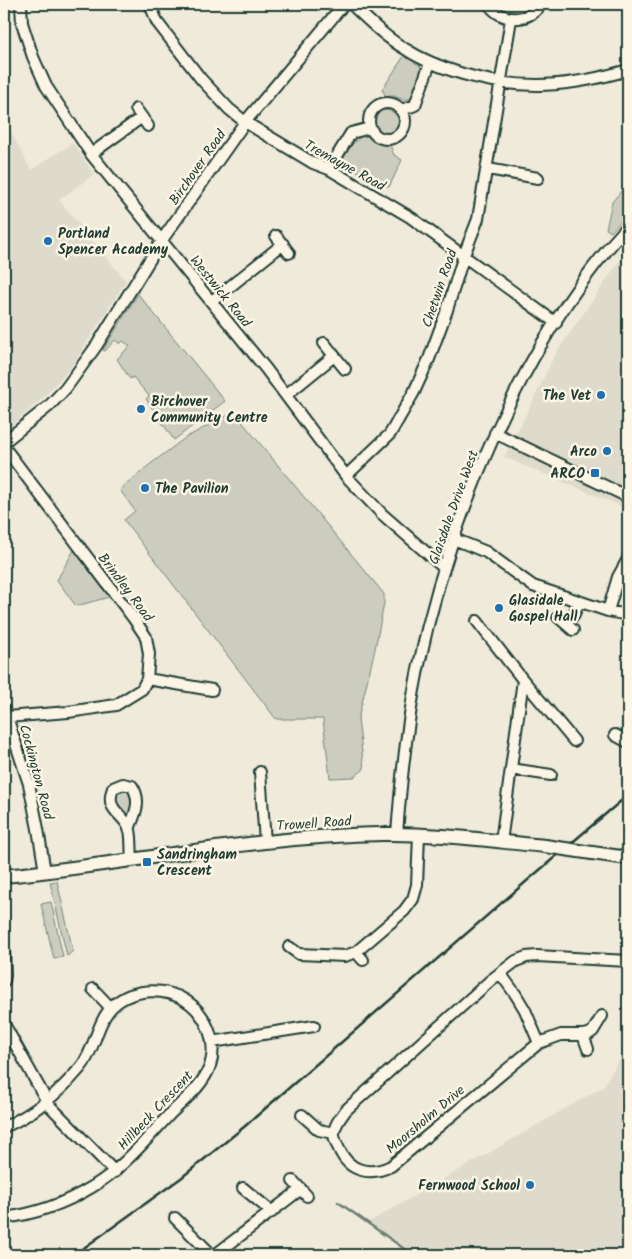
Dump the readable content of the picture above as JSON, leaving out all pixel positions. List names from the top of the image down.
{
  "streets": {
    "main road": ["Trowell Road"],
    "street": [
      "Tremayne Road",
      "Birchover Road",
      "Chetwin Road",
      "Westwick Road",
      "Glaisdale Drive West",
      "Brindley Road",
      "Cockington Road",
      "Hillbeck Crescent",
      "Moorsholm Drive"
    ]
  },
  "crossings": [
    ["Tremayne Road", "Birchover Road"],
    ["Tremayne Road", "Chetwin Road"],
    ["Tremayne Road", "Glaisdale Drive West"],
    ["Birchover Road", "Westwick Road"],
    ["Chetwin Road", "Westwick Road"],
    ["Westwick Road", "Glaisdale Drive West"],
    ["Glaisdale Drive West", "Trowell Road"],
    ["Cockington Road", "Trowell Road"]
  ],
  "places": {
    "other": [
      "Portland Spencer Academy",
      "The Vet",
      "Birchover Community Centre",
      "Arco",
      "The Pavilion",
      "Glasidale Gospel Hall",
      "Fernwood School"
    ],
    "transit": ["ARCO", "Sandringham Crescent"]
  }
}
